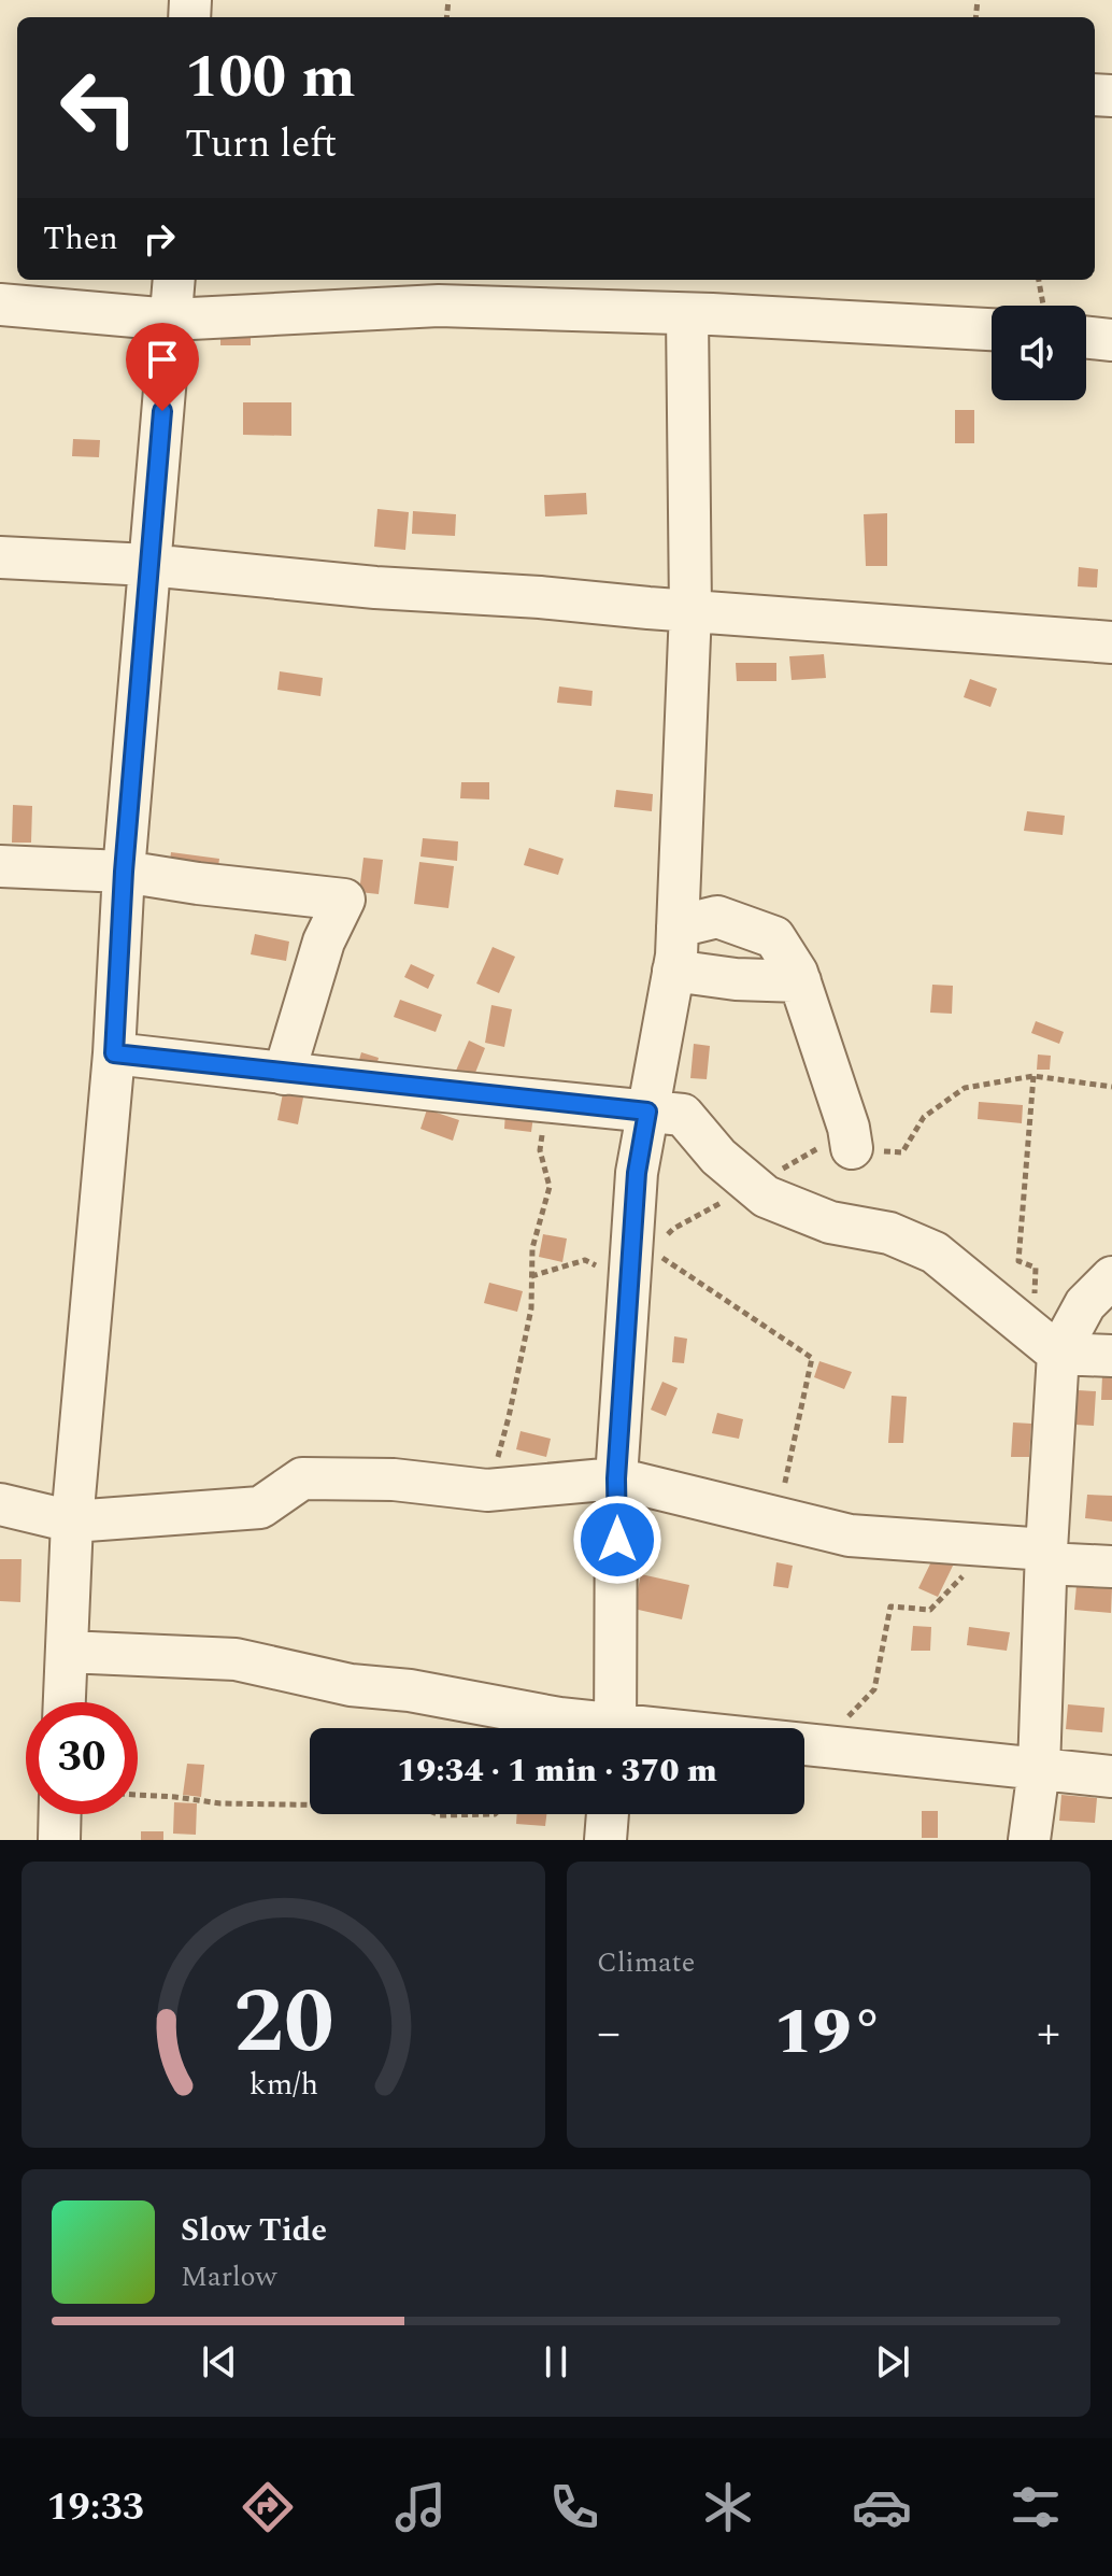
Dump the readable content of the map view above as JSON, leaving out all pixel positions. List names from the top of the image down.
{
  "page": {
    "turn": ["100 m", "Turn left"],
    "then": "Then",
    "limit": "30",
    "trip": "19:34 · 1 min · 370 m",
    "tile": "Climate",
    "heat": ["−", "19°", "+"],
    "song": ["Slow Tide", "Marlow"],
    "tabs": "19:33",
    "gauge": ["20", "km/h"]
  }
}
